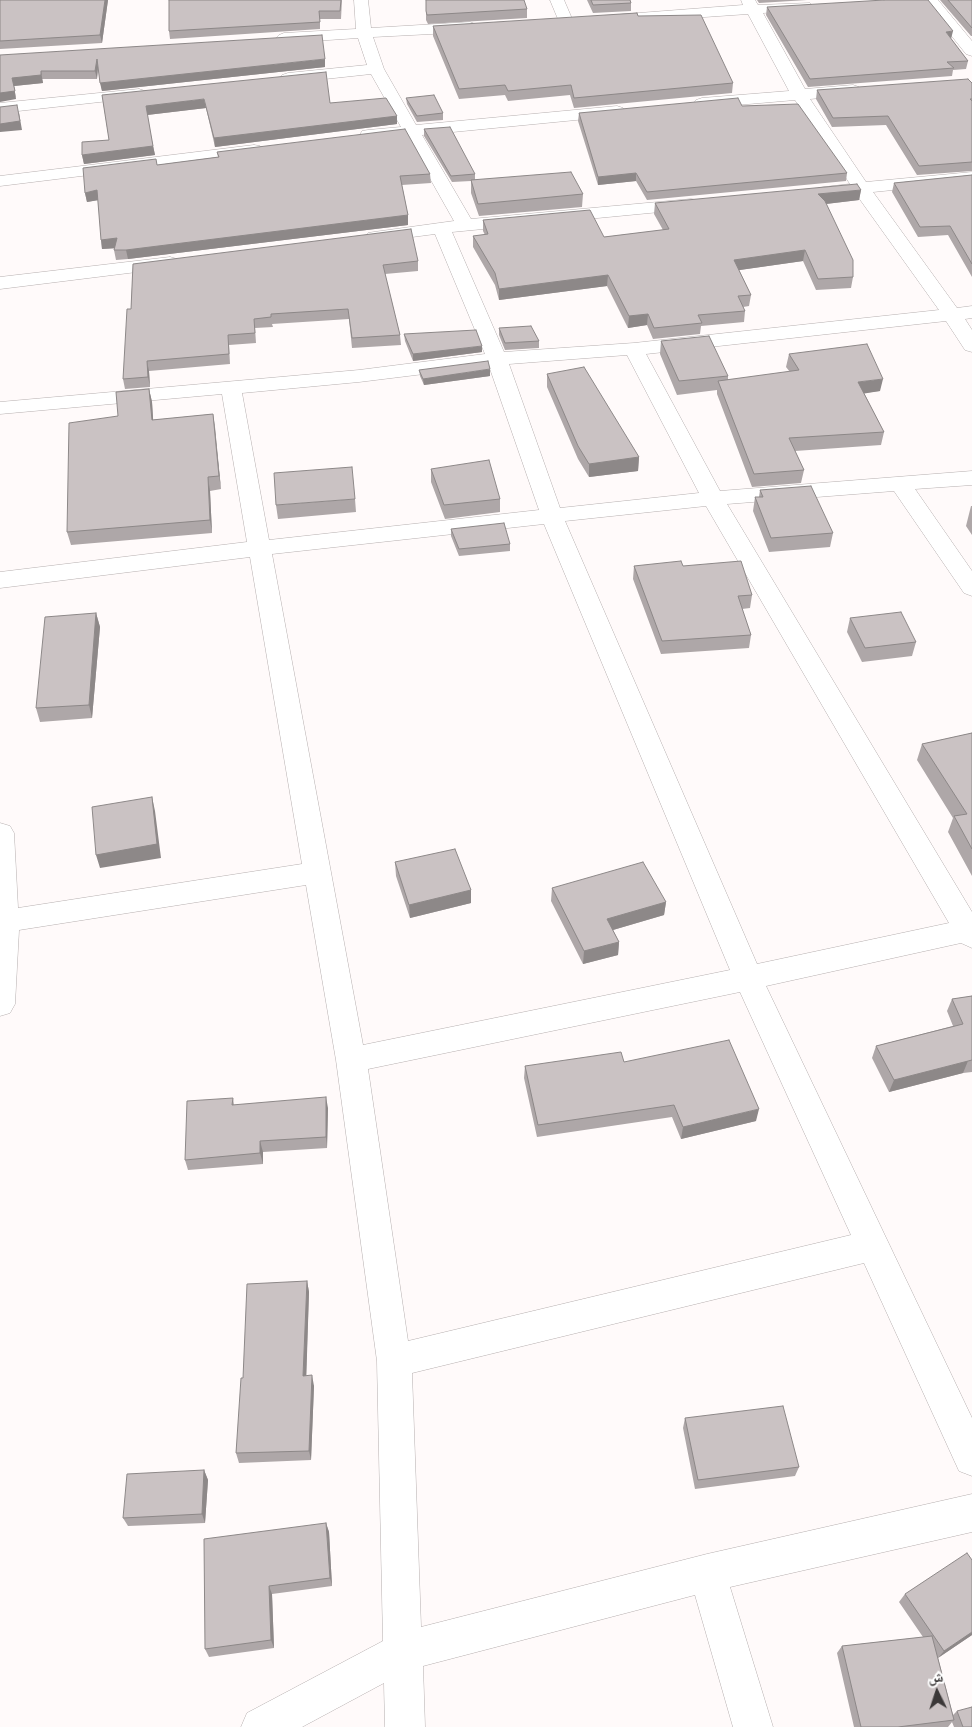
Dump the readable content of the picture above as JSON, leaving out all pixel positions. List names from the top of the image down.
{
  "north": "top"
}
